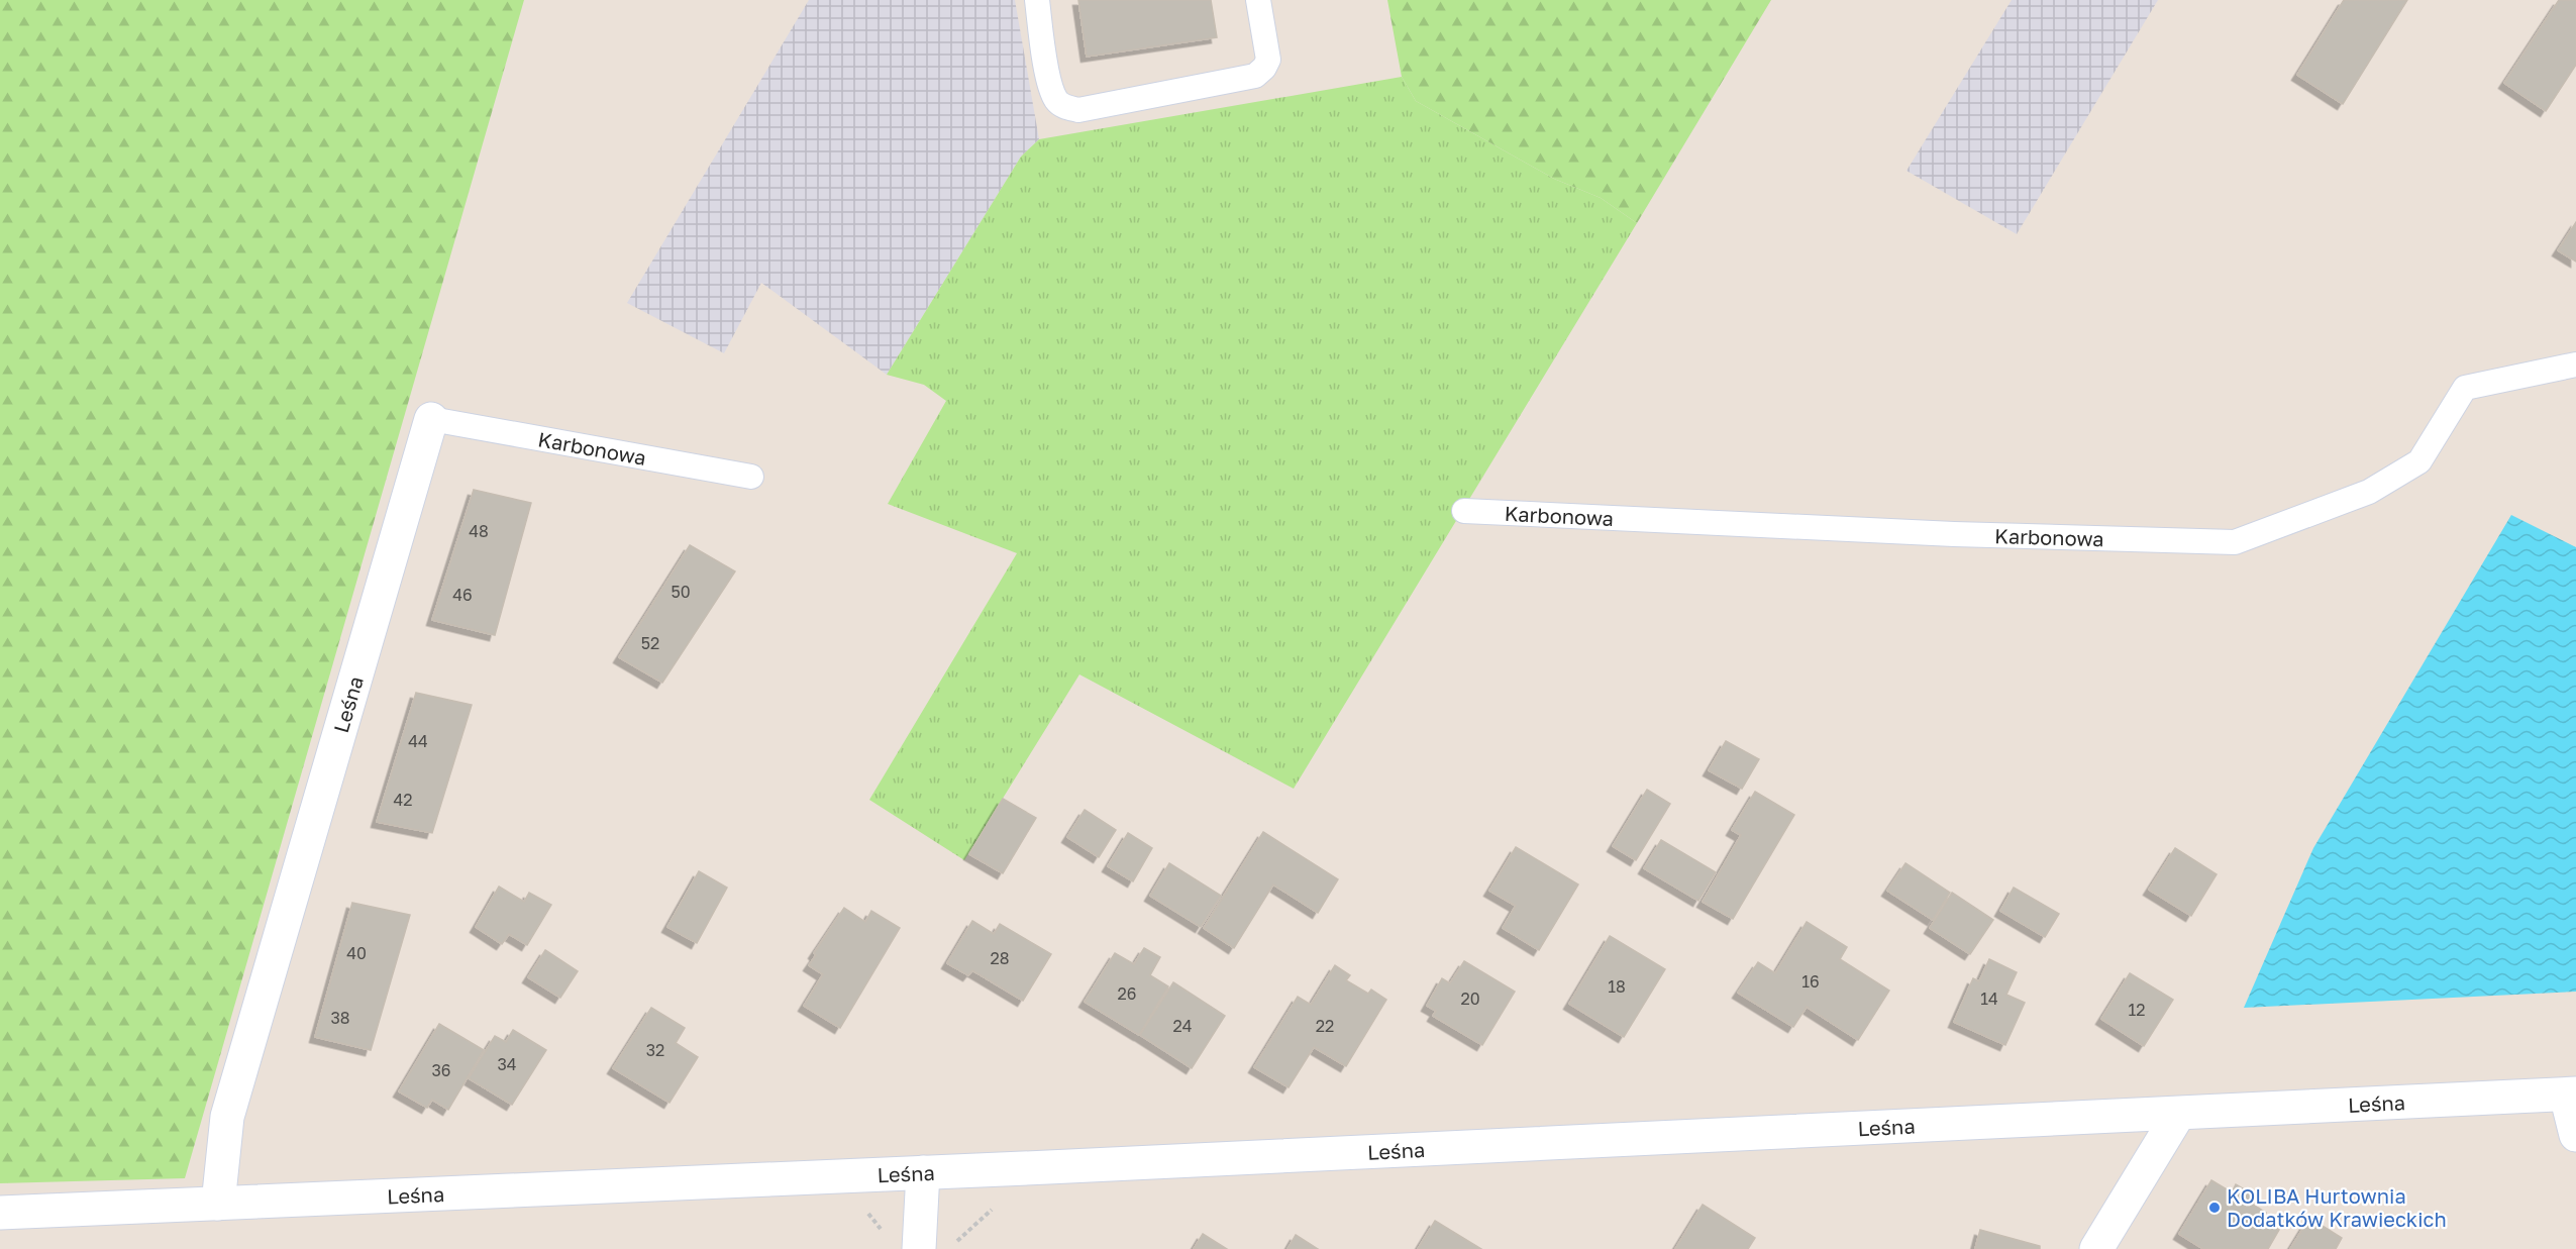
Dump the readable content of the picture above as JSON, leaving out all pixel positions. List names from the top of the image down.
{
  "streets": {
    "street": ["Leśna"],
    "lane": ["Karbonowa"]
  },
  "crossings": [
    ["Karbonowa", "Leśna"]
  ],
  "places": ["KOLIBA Hurtownia Dodatków Krawieckich"],
  "house_numbers": [
    "48",
    "50",
    "46",
    "52",
    "44",
    "42",
    "40",
    "28",
    "16",
    "18",
    "26",
    "20",
    "14",
    "12",
    "38",
    "24",
    "22",
    "32",
    "34",
    "36"
  ]
}
